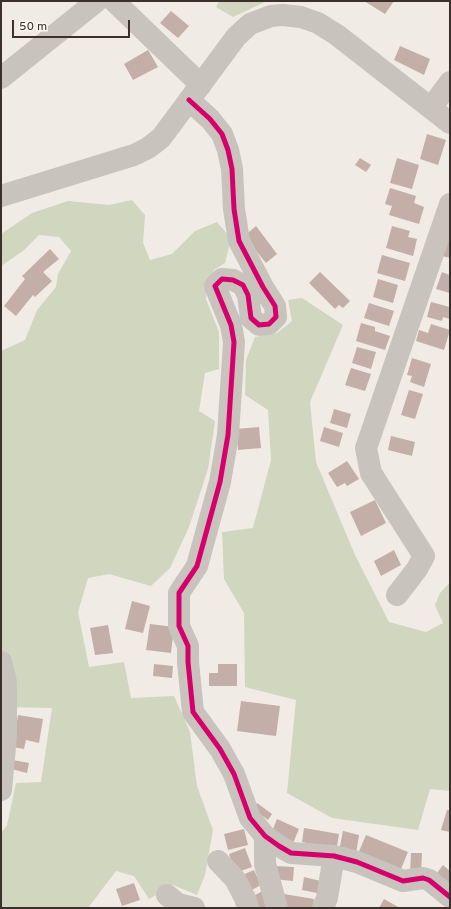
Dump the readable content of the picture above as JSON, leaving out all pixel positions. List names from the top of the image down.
{
  "scale_bar": "50 m"
}
